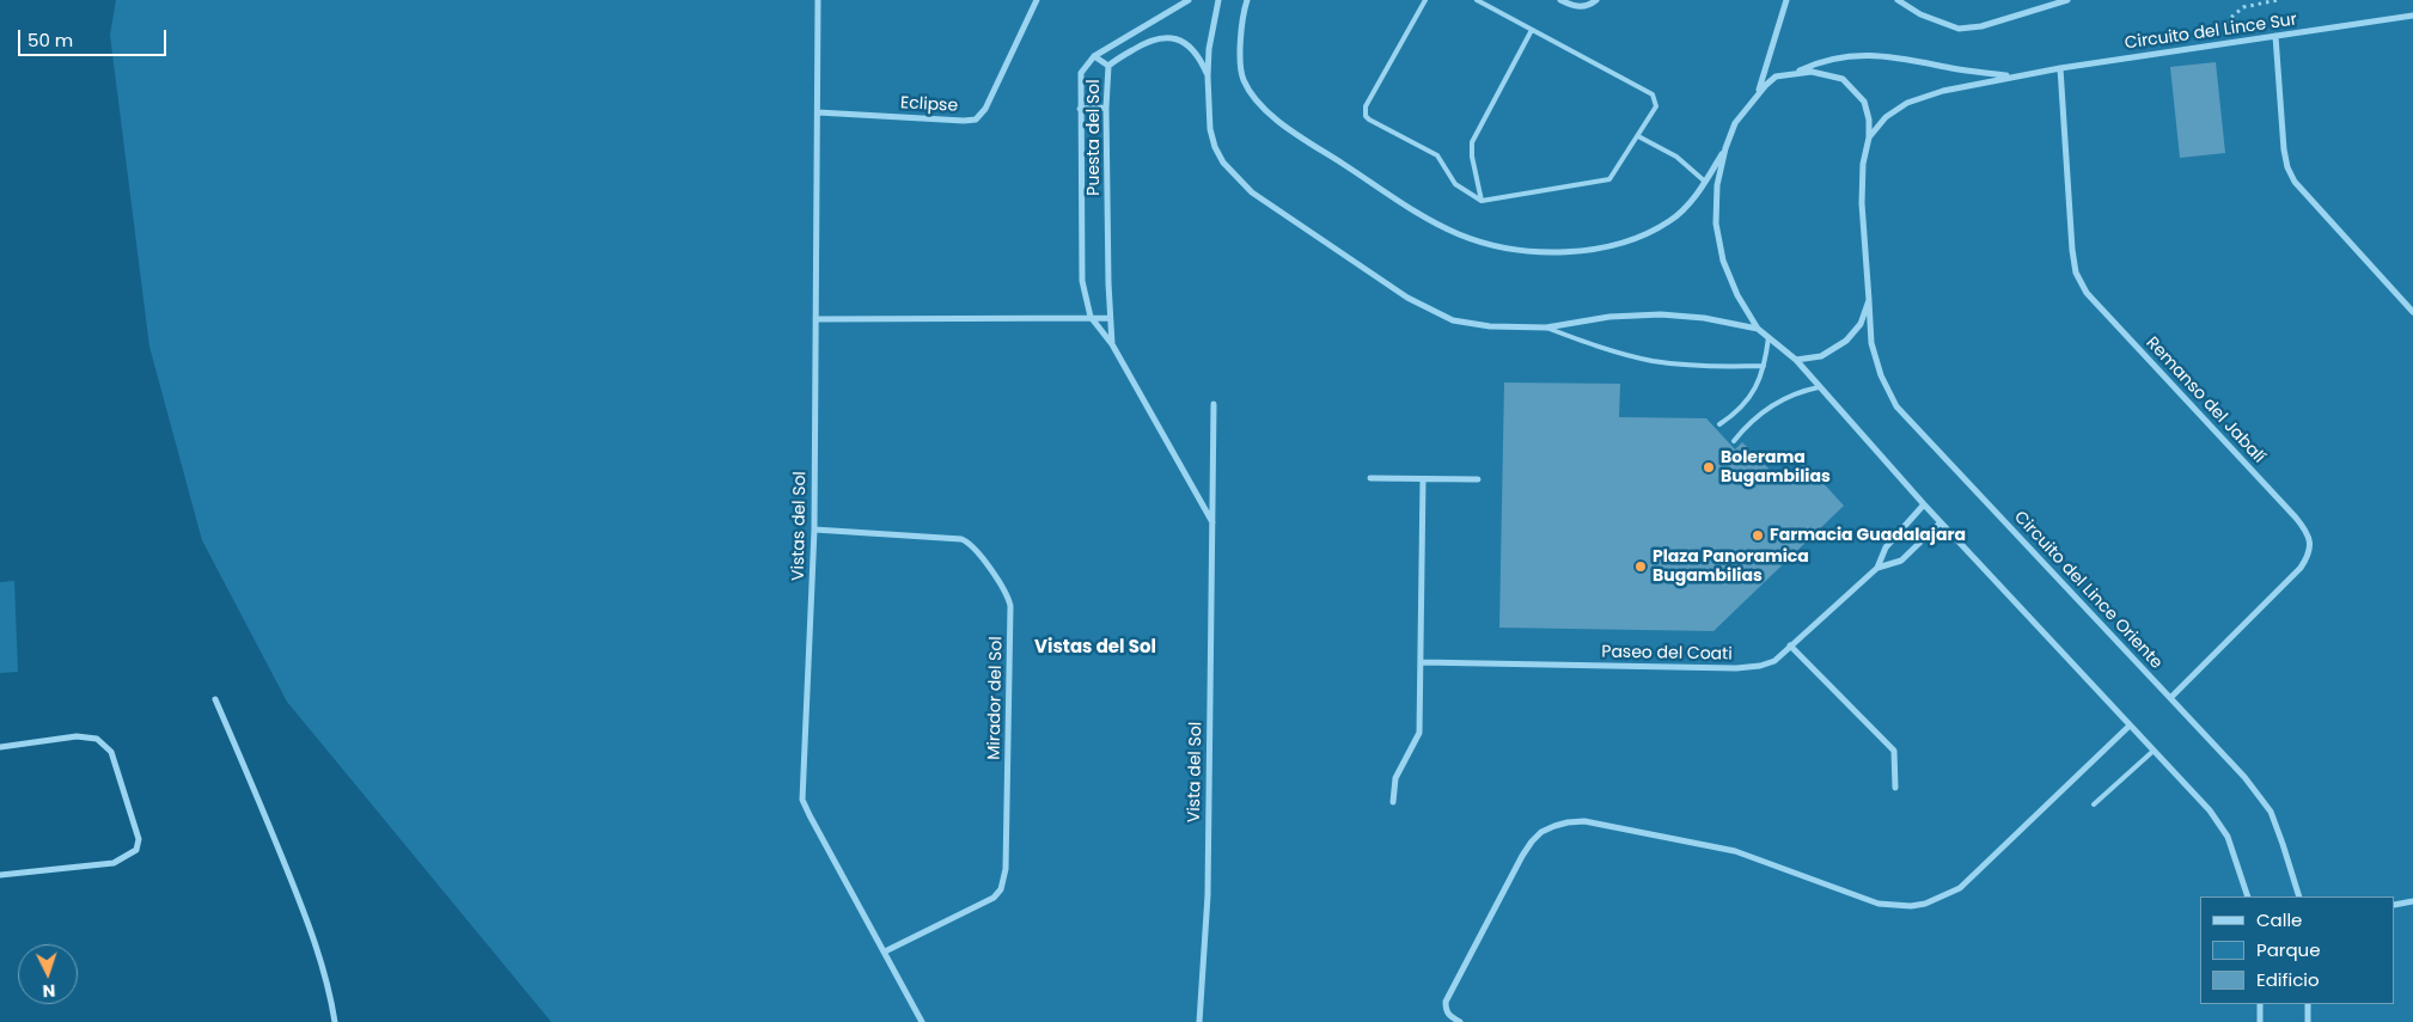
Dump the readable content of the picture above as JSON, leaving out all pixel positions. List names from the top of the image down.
{
  "streets": {
    "street": [
      "Circuito del Lince Sur",
      "Eclipse",
      "Puesta del Sol",
      "Remanso del Jabalí",
      "Vistas del Sol",
      "Circuito del Lince Oriente",
      "Paseo del Coati",
      "Mirador del Sol",
      "Vista del Sol"
    ]
  },
  "crossings": [
    ["Circuito del Lince Sur", "Remanso del Jabalí"],
    ["Circuito del Lince Sur", "Circuito del Lince Oriente"],
    ["Eclipse", "Vistas del Sol"],
    ["Puesta del Sol", "Vista del Sol"],
    ["Remanso del Jabalí", "Circuito del Lince Oriente"],
    ["Vistas del Sol", "Mirador del Sol"]
  ],
  "districts": ["Vistas del Sol"],
  "places": ["Bolerama Bugambilias", "Farmacia Guadalajara", "Plaza Panoramica Bugambilias"],
  "legend": ["Calle", "Parque", "Edificio"],
  "scale_bar": "50 m",
  "north": "bottom"
}
